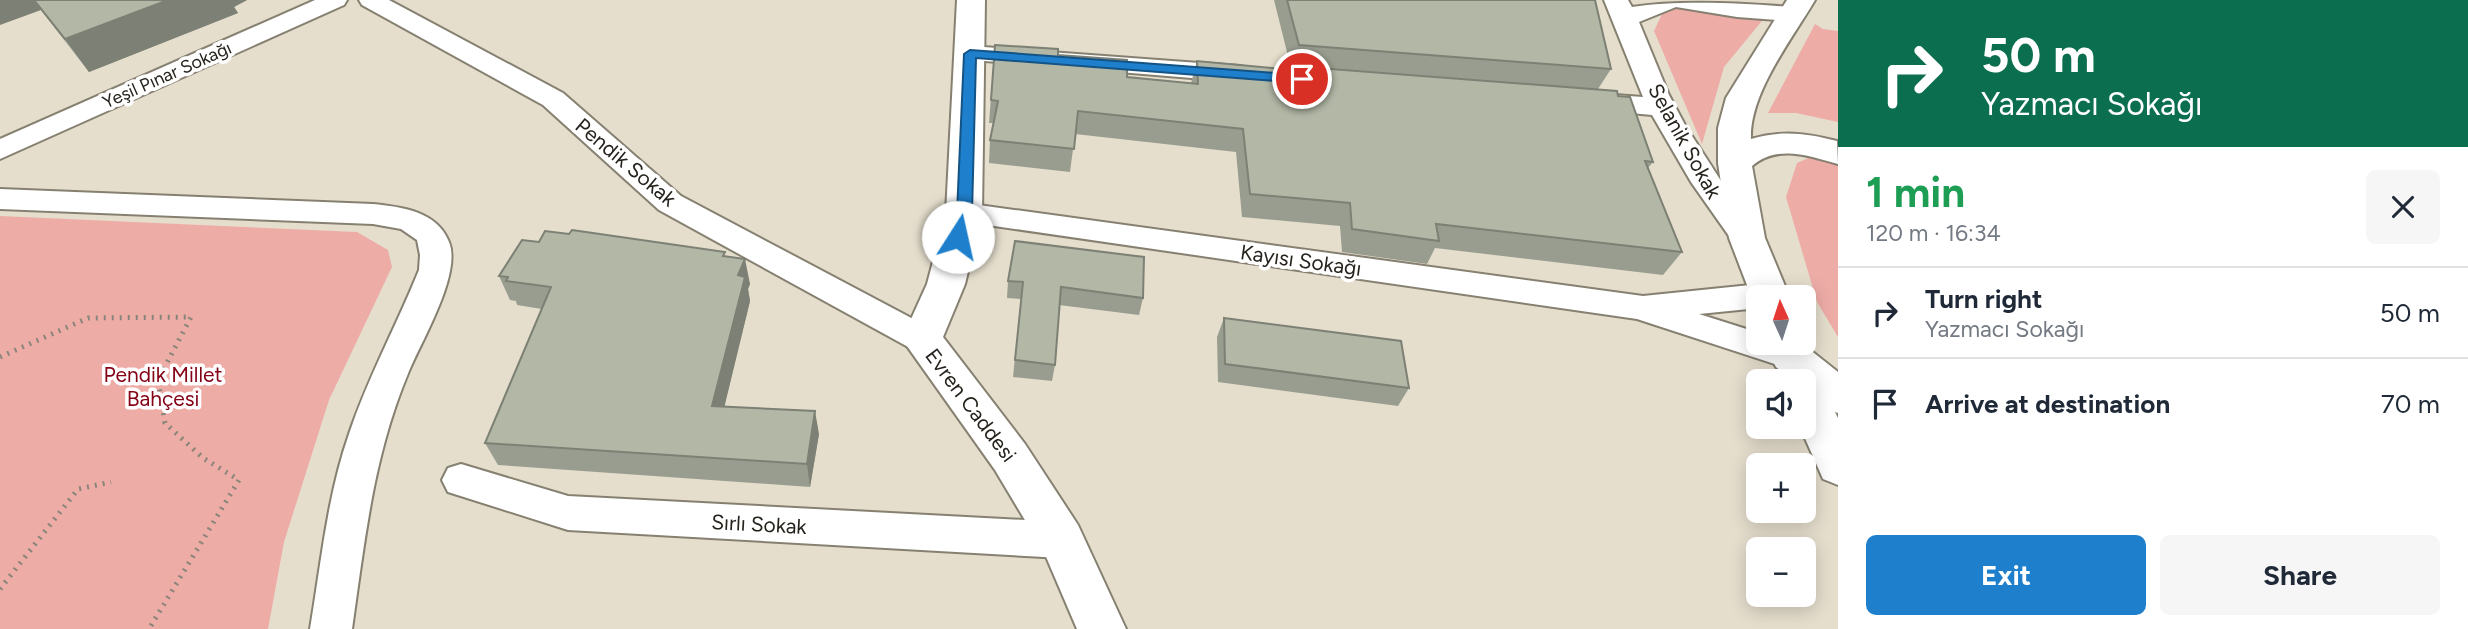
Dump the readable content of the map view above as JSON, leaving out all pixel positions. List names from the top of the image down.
{
  "streets": {
    "street": [
      "Yeşil Pınar Sokağı",
      "Selanik Sokak",
      "Pendik Sokak",
      "Kayısı Sokağı",
      "Evren Caddesi",
      "Sırlı Sokak"
    ]
  },
  "crossings": [
    ["Pendik Sokak", "Evren Caddesi"],
    ["Kayısı Sokağı", "Evren Caddesi"],
    ["Evren Caddesi", "Sırlı Sokak"]
  ],
  "parks": ["Pendik Millet Bahçesi"],
  "north": "top",
  "page": {
    "turn": ["50 m", "Yazmacı Sokağı"],
    "heading": ["1 min", "120 m · 16:34"],
    "list": [
      {
        "name": "Turn right",
        "note": "Yazmacı Sokağı",
        "value": "50 m"
      },
      {
        "name": "Arrive at destination",
        "value": "70 m"
      }
    ],
    "map_buttons": ["+", "−"],
    "buttons": ["Exit", "Share"]
  }
}
